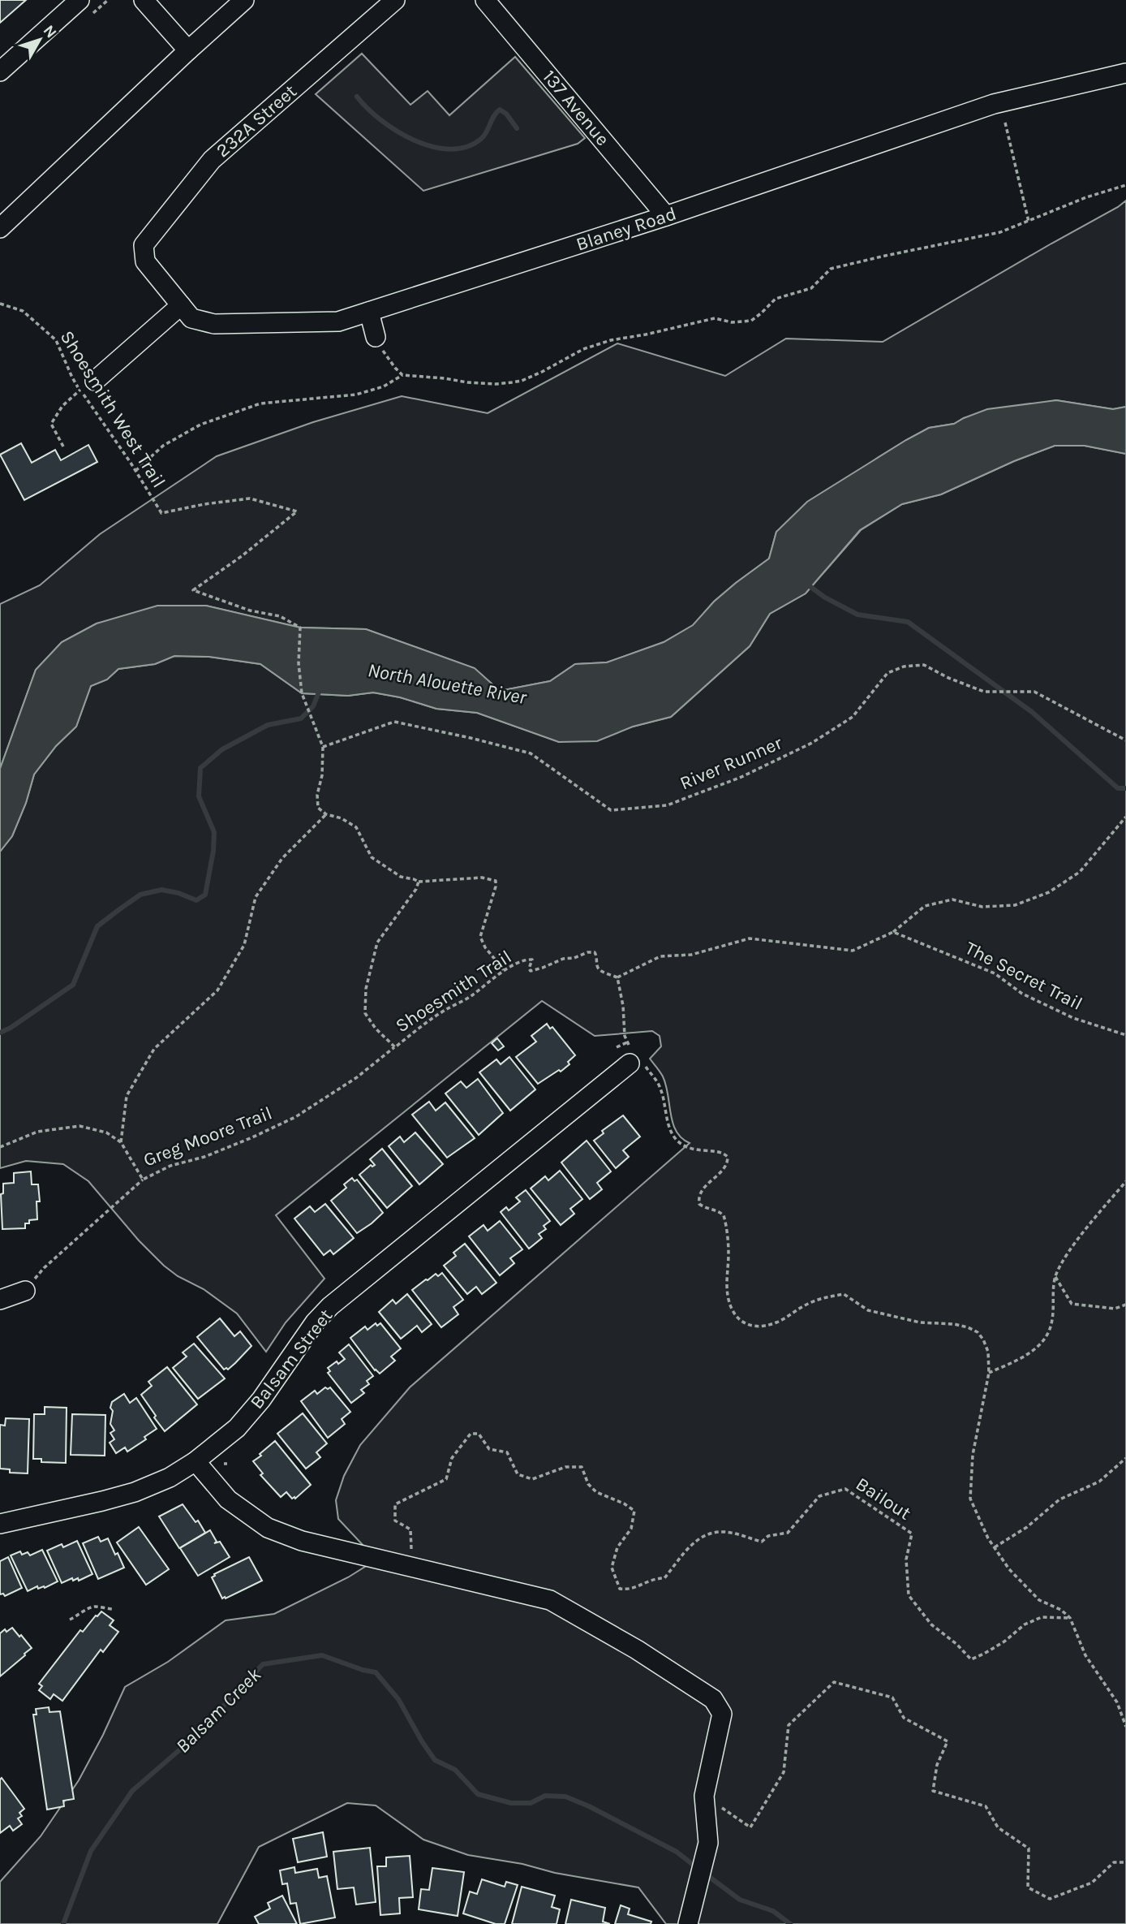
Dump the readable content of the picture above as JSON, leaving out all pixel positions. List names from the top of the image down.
{
  "streets": {
    "street": [
      "137 Avenue",
      "232A Street",
      "Blaney Road",
      "Balsam Street"
    ],
    "path": [
      "Shoesmith West Trail",
      "River Runner",
      "The Secret Trail",
      "Shoesmith Trail",
      "Greg Moore Trail",
      "Bailout"
    ]
  },
  "crossings": [
    ["137 Avenue", "Blaney Road"],
    ["232A Street", "Blaney Road"],
    ["Shoesmith West Trail", "River Runner"],
    ["Shoesmith Trail", "Greg Moore Trail"]
  ],
  "water": ["North Alouette River", "Balsam Creek"],
  "north": "top right"
}
